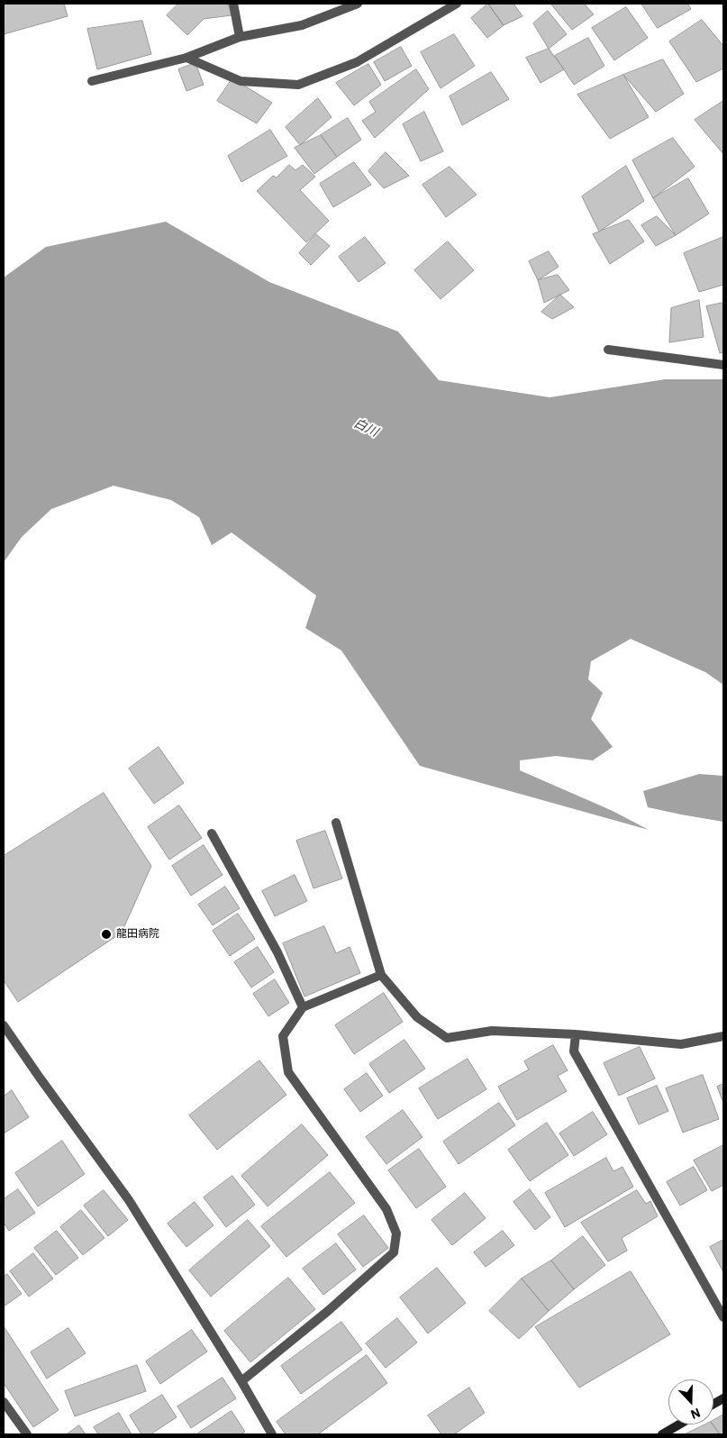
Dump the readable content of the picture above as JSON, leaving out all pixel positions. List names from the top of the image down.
{
  "water": ["白川"],
  "places": ["龍田病院"],
  "north": "bottom"
}
